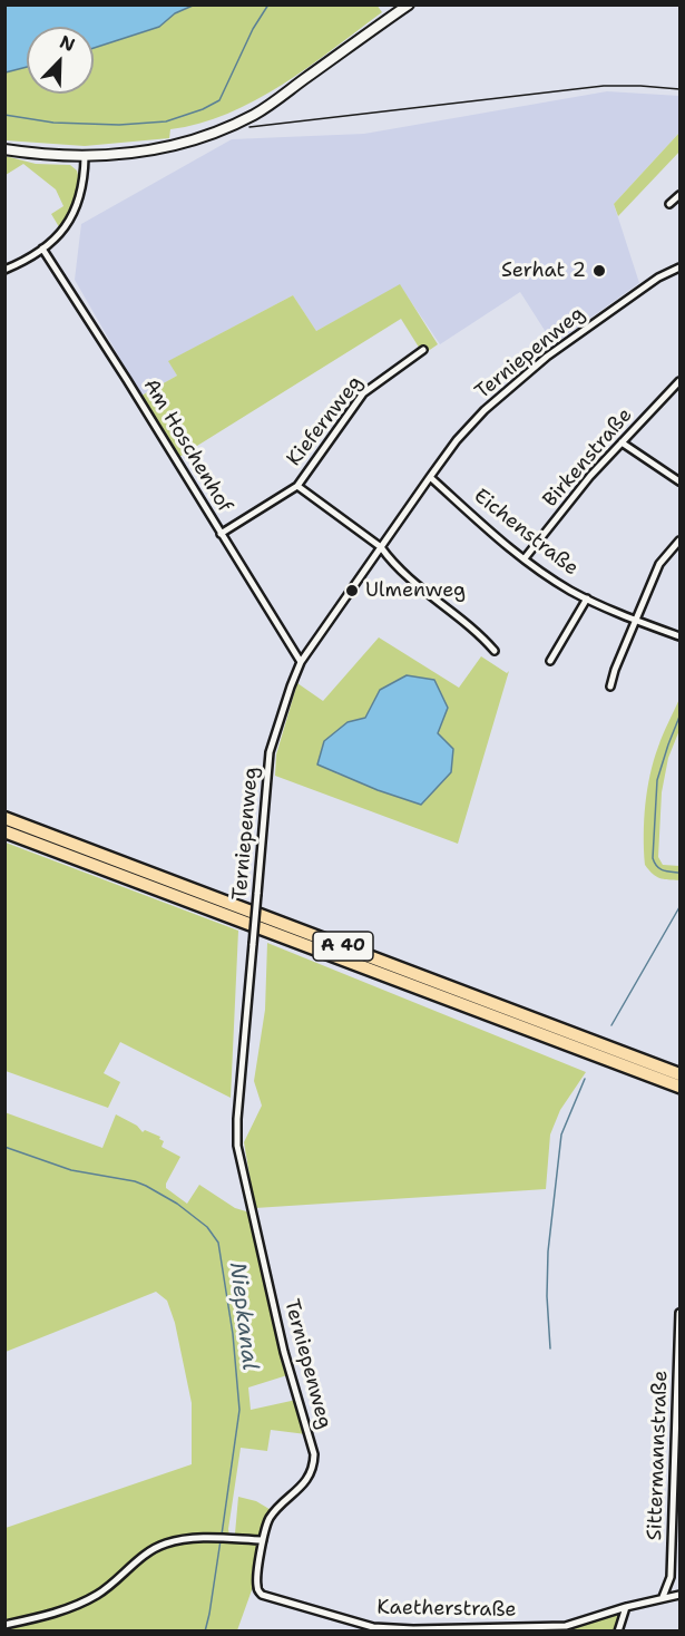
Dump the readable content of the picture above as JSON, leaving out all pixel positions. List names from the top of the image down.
{
  "streets": {
    "highway": ["A 40"],
    "street": [
      "Terniepenweg",
      "Kiefernweg",
      "Am Hoschenhof",
      "Birkenstraße",
      "Eichenstraße",
      "Sittermannstraße",
      "Kaetherstraße"
    ]
  },
  "crossings": [
    ["Terniepenweg", "Am Hoschenhof"],
    ["Terniepenweg", "Eichenstraße"],
    ["Terniepenweg", "Kaetherstraße"],
    ["Kiefernweg", "Am Hoschenhof"],
    ["Birkenstraße", "Eichenstraße"],
    ["Sittermannstraße", "Kaetherstraße"]
  ],
  "water": ["Niepkanal"],
  "places": ["Serhat 2", "Ulmenweg"],
  "north": "top right"
}
